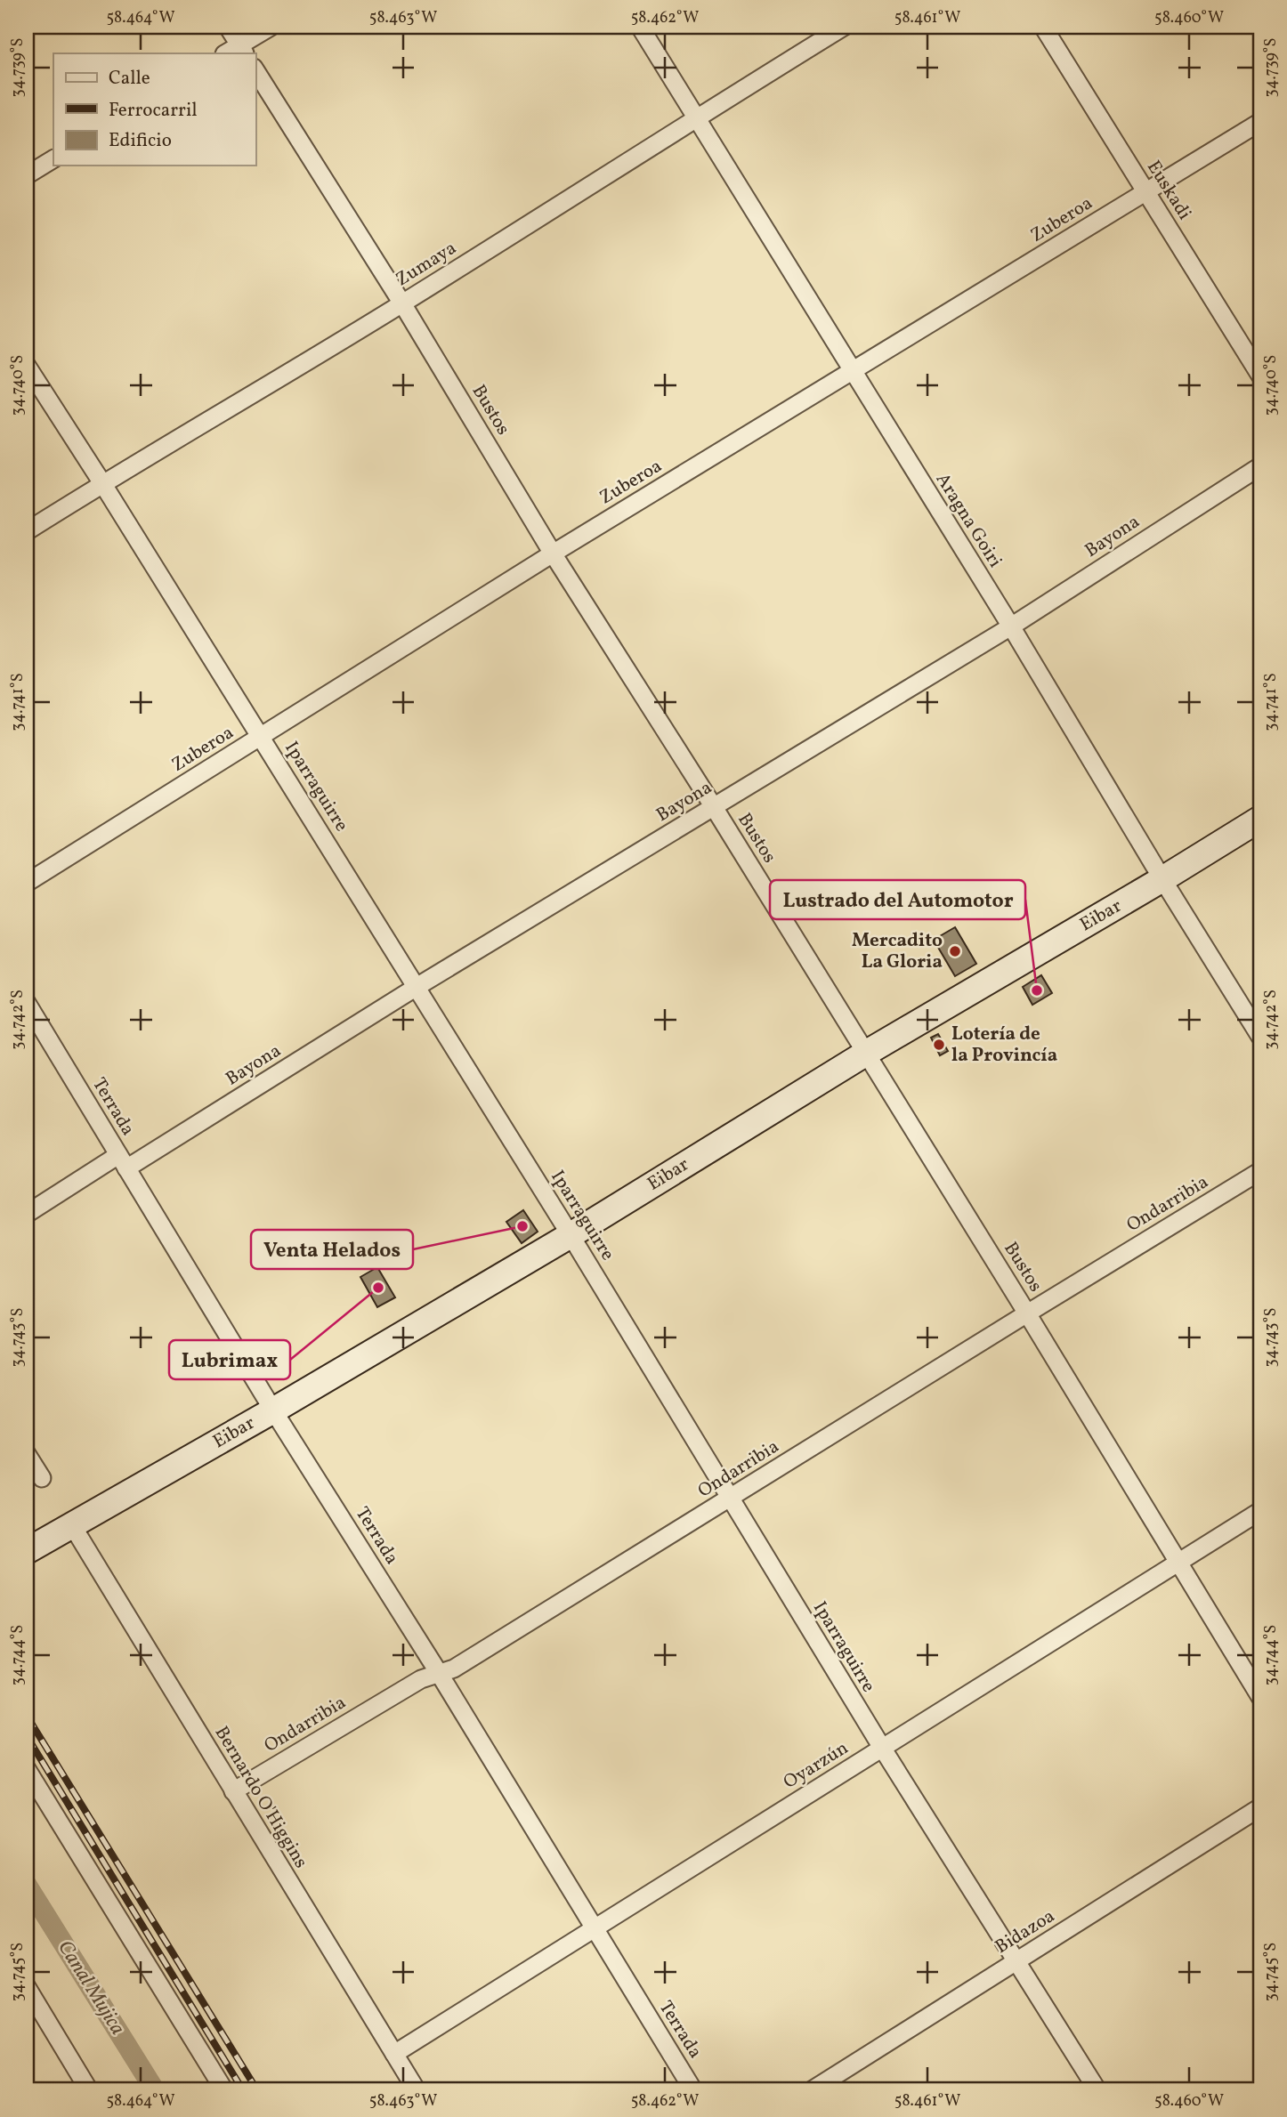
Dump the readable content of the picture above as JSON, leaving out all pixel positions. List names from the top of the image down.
{
  "streets": {
    "street": [
      "Euskadi",
      "Zuberoa",
      "Zumaya",
      "Bustos",
      "Aragna Goiri",
      "Bayona",
      "Iparraguirre",
      "Eibar",
      "Terrada",
      "Ondarribia",
      "Oyarzún",
      "Bernardo O'Higgins",
      "Bidazoa"
    ]
  },
  "crossings": [
    ["Euskadi", "Zuberoa"],
    ["Zuberoa", "Bustos"],
    ["Zuberoa", "Aragna Goiri"],
    ["Zuberoa", "Iparraguirre"],
    ["Zumaya", "Bustos"],
    ["Zumaya", "Aragna Goiri"],
    ["Zumaya", "Iparraguirre"],
    ["Bustos", "Bayona"],
    ["Bustos", "Eibar"],
    ["Bustos", "Ondarribia"],
    ["Bustos", "Oyarzún"],
    ["Aragna Goiri", "Bayona"],
    ["Aragna Goiri", "Eibar"],
    ["Bayona", "Iparraguirre"],
    ["Bayona", "Terrada"],
    ["Iparraguirre", "Eibar"],
    ["Iparraguirre", "Ondarribia"],
    ["Iparraguirre", "Oyarzún"],
    ["Iparraguirre", "Bidazoa"],
    ["Eibar", "Terrada"],
    ["Eibar", "Bernardo O'Higgins"],
    ["Terrada", "Ondarribia"],
    ["Terrada", "Oyarzún"],
    ["Ondarribia", "Bernardo O'Higgins"],
    ["Oyarzún", "Bernardo O'Higgins"]
  ],
  "water": ["Canal Mujica"],
  "places": [
    "Mercadito La Gloria",
    "Lustrado del Automotor",
    "Lotería de la Provincía",
    "Venta Helados",
    "Lubrimax"
  ],
  "legend": ["Calle", "Ferrocarril", "Edificio"],
  "coordinates": [
    "58.464°W",
    "58.463°W",
    "58.462°W",
    "58.461°W",
    "58.460°W",
    "34.739°S",
    "34.740°S",
    "34.741°S",
    "34.742°S",
    "34.743°S",
    "34.744°S",
    "34.745°S"
  ]
}
